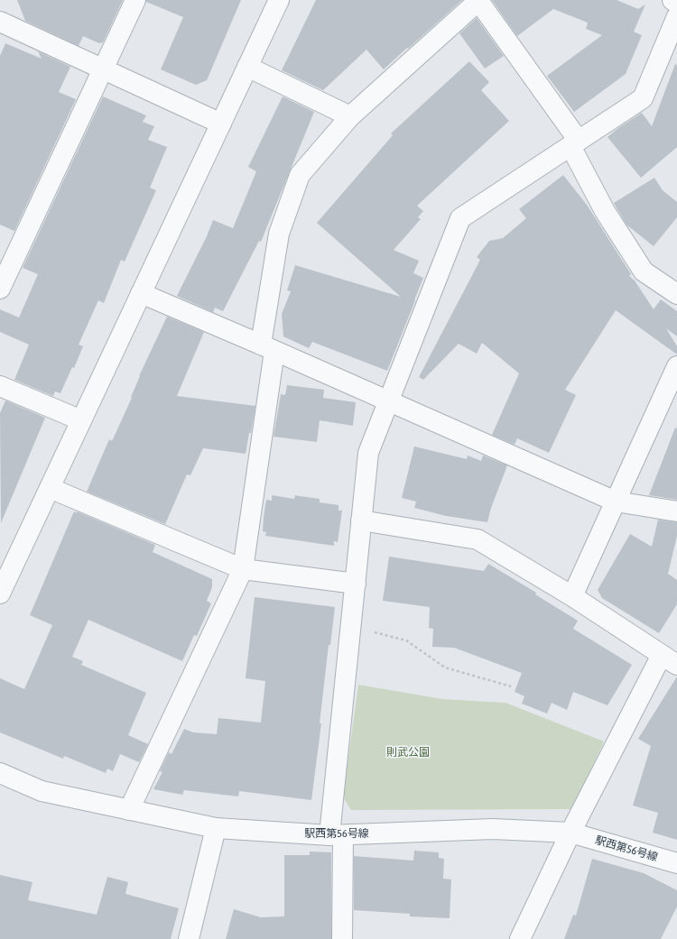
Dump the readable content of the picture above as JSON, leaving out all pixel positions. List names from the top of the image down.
{
  "streets": {
    "street": ["駅西第56号線"]
  },
  "parks": ["則武公園"]
}
